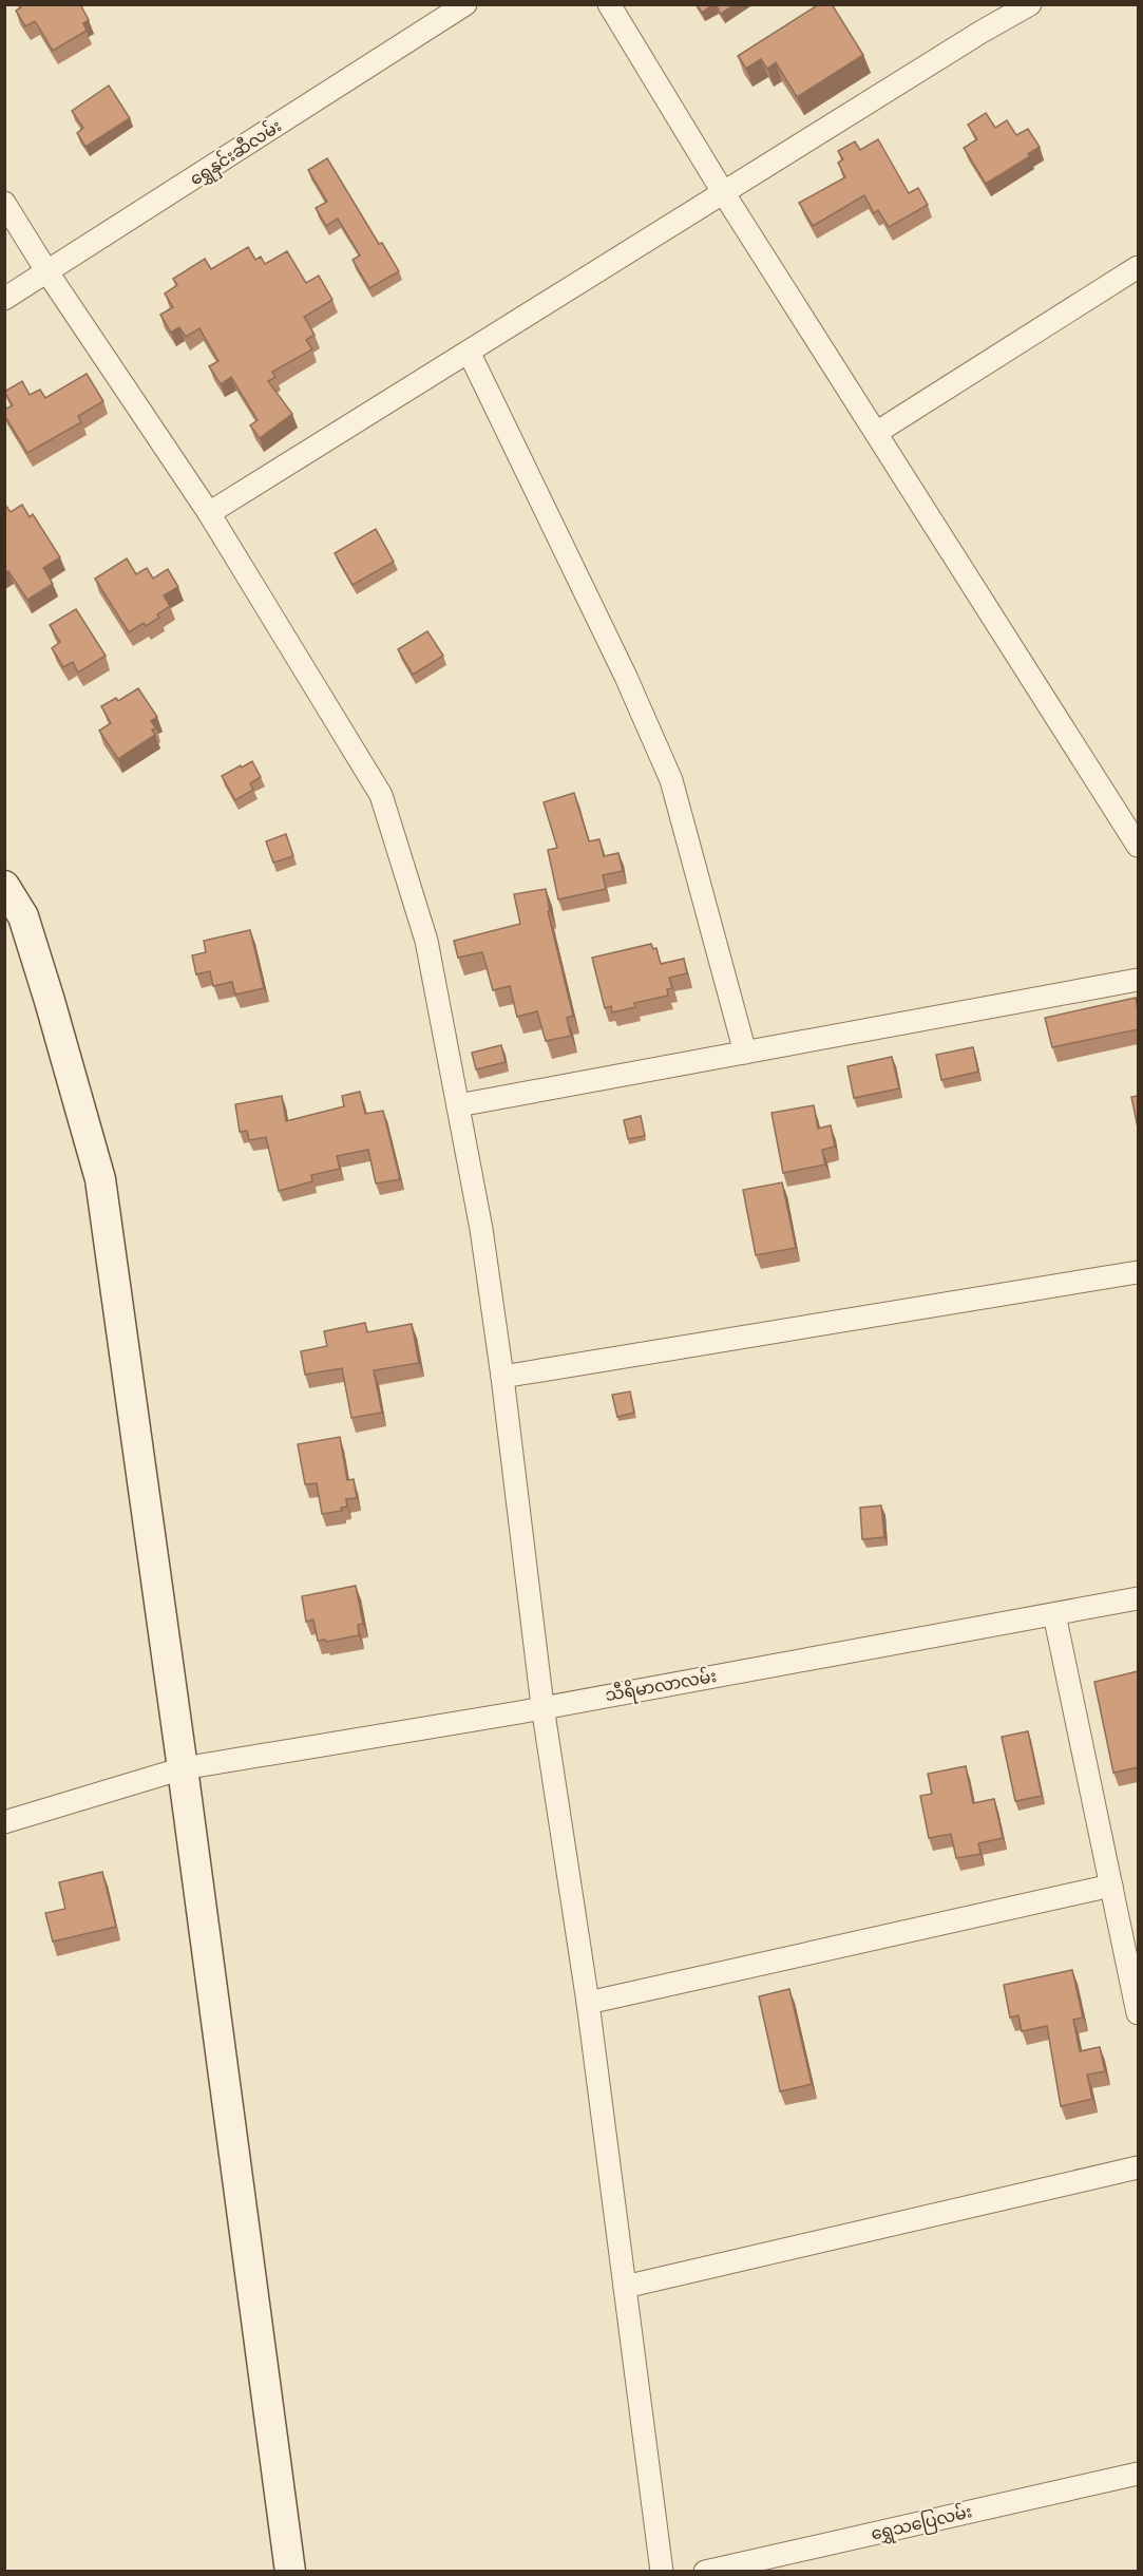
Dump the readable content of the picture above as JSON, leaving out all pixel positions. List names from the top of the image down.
{
  "streets": {
    "street": ["ရွှေနှင်းဆီလမ်း", "သီရိမာလာလမ်း", "ရွှေသပြေလမ်း"]
  }
}
